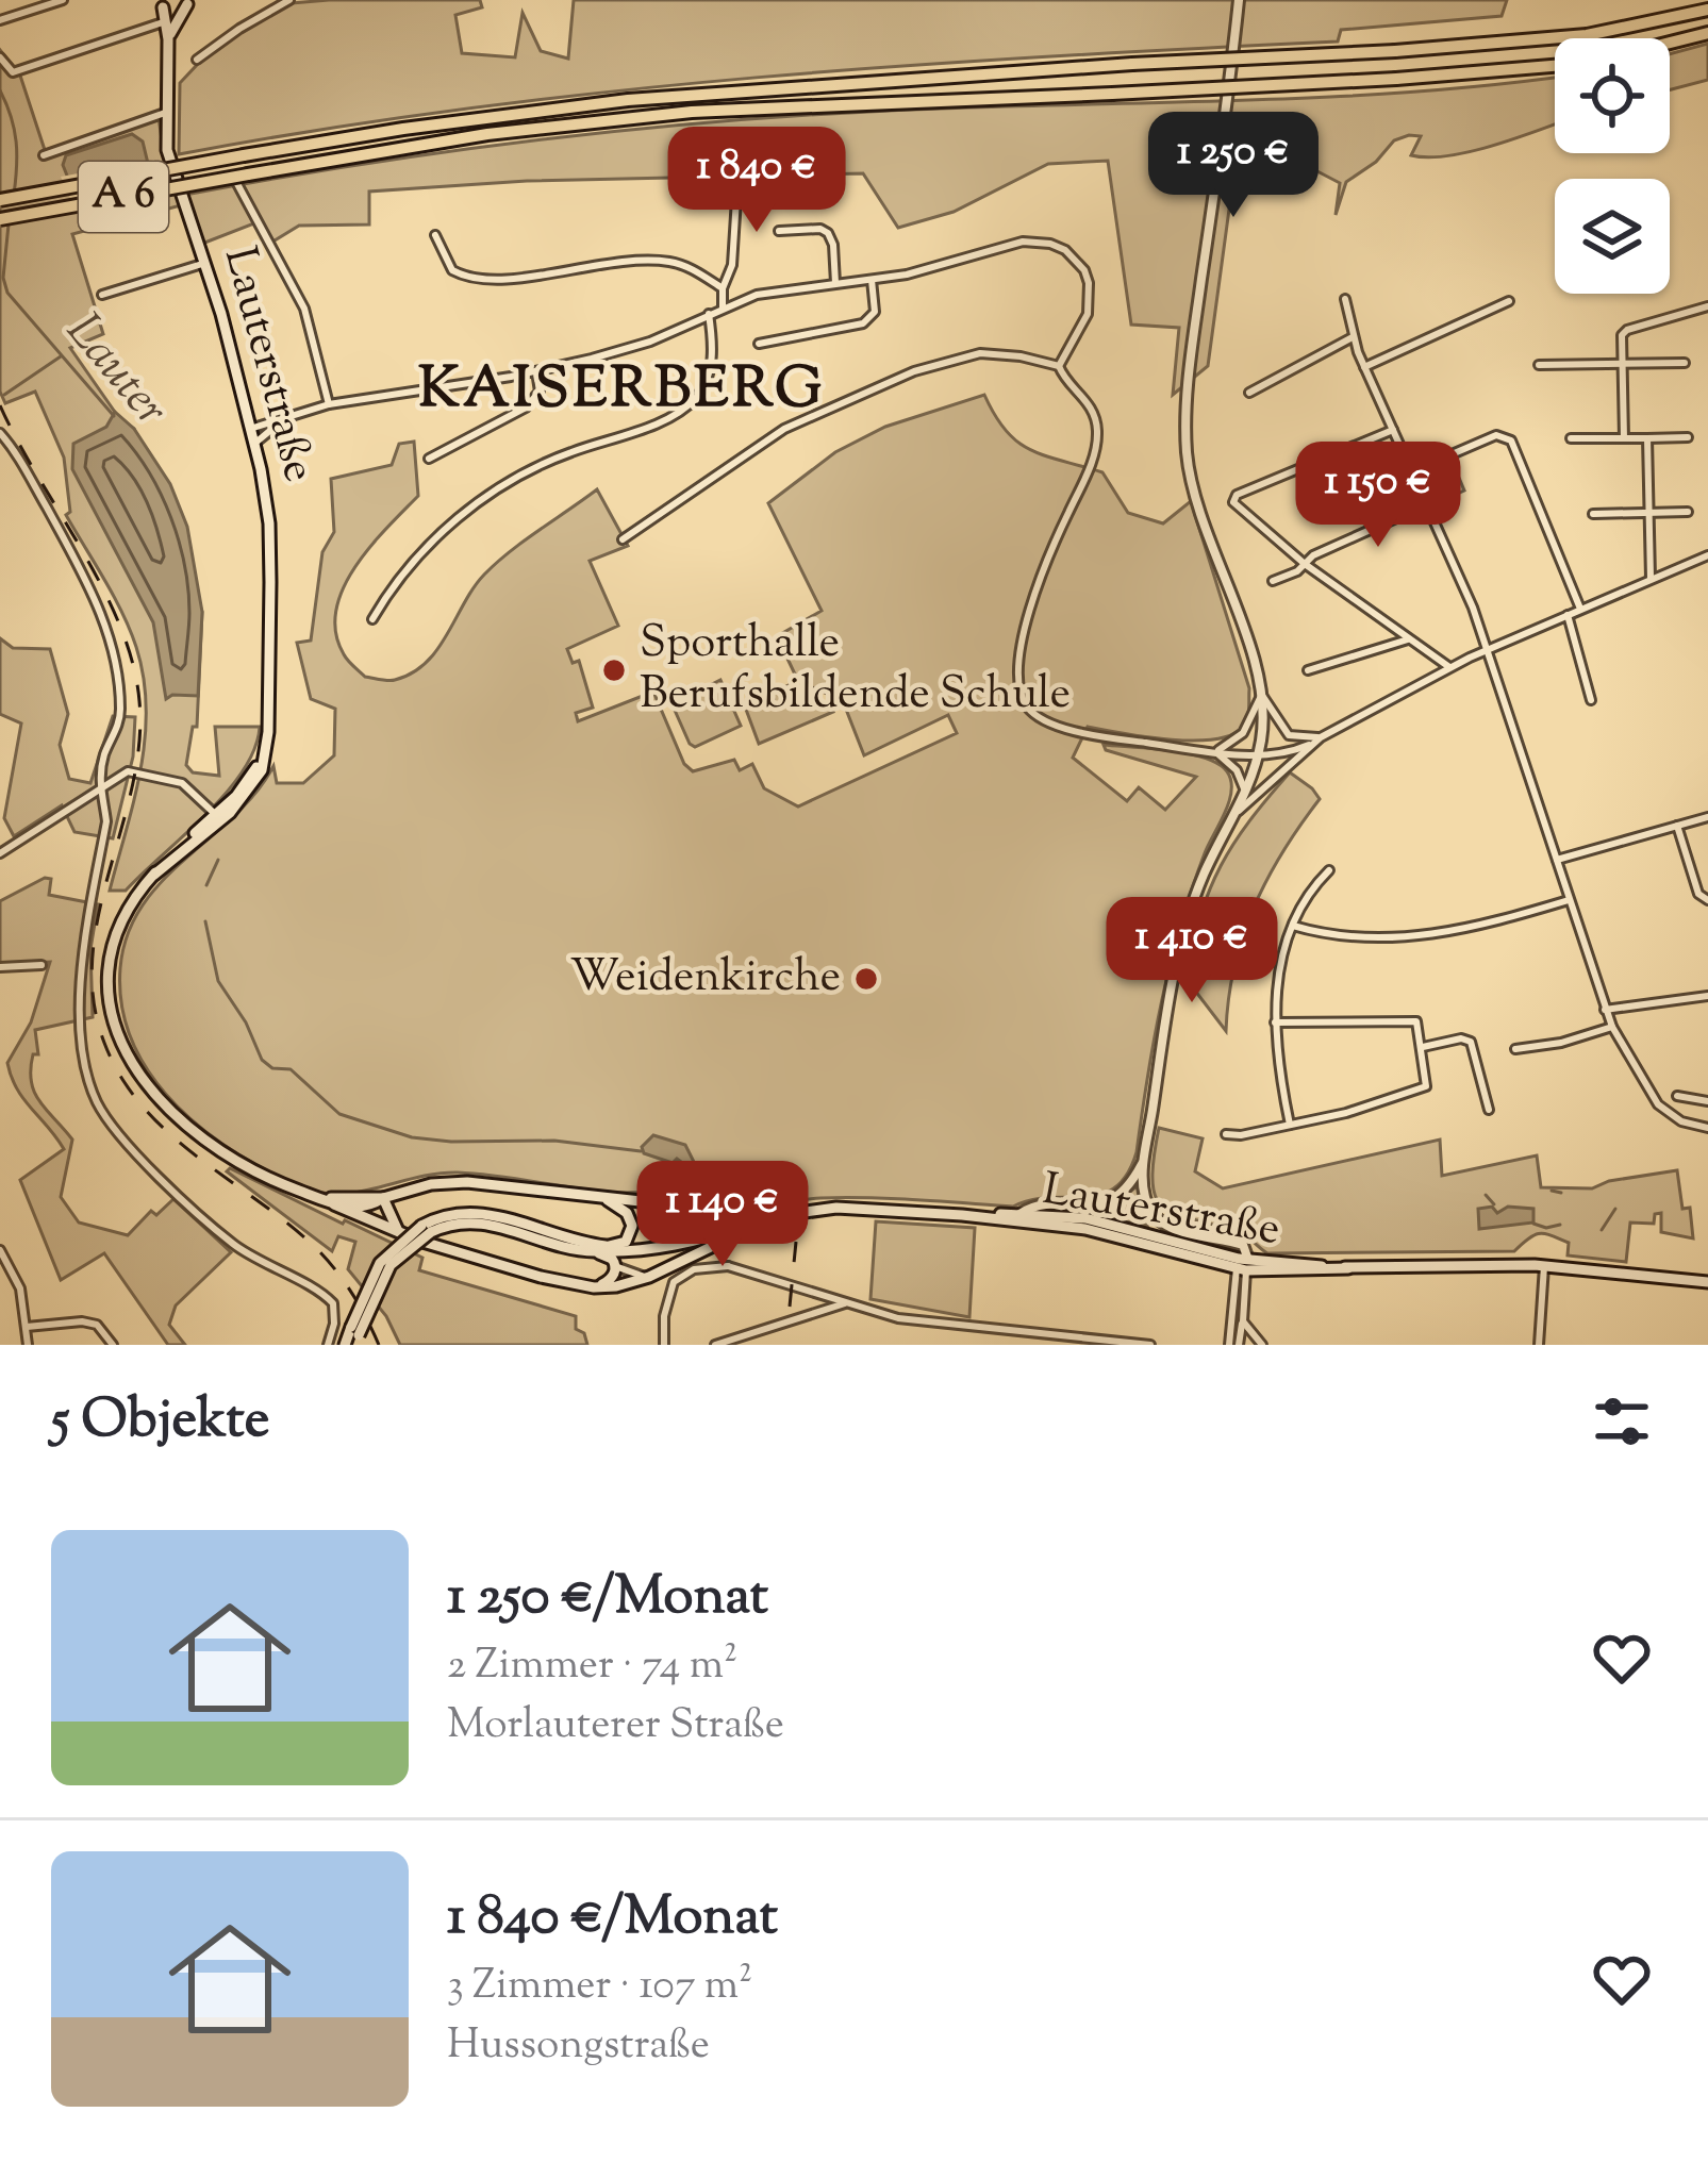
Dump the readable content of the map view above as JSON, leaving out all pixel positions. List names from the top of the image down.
{
  "streets": {
    "highway": ["A 6"],
    "main road": ["Lauterstraße"]
  },
  "districts": ["KAISERBERG"],
  "water": ["Lauter"],
  "places": ["Sporthalle Berufsbildende Schule", "Weidenkirche"],
  "page": {
    "price": [
      "1 250 €",
      "1 840 €",
      "1 150 €",
      "1 410 €",
      "1 140 €"
    ],
    "heading": "5 Objekte",
    "list": [
      {
        "name": "1 250 €/Monat",
        "note": "2 Zimmer · 74 m² · Morlauterer Straße"
      },
      {
        "name": "1 840 €/Monat",
        "note": "3 Zimmer · 107 m² · Hussongstraße"
      }
    ]
  }
}
